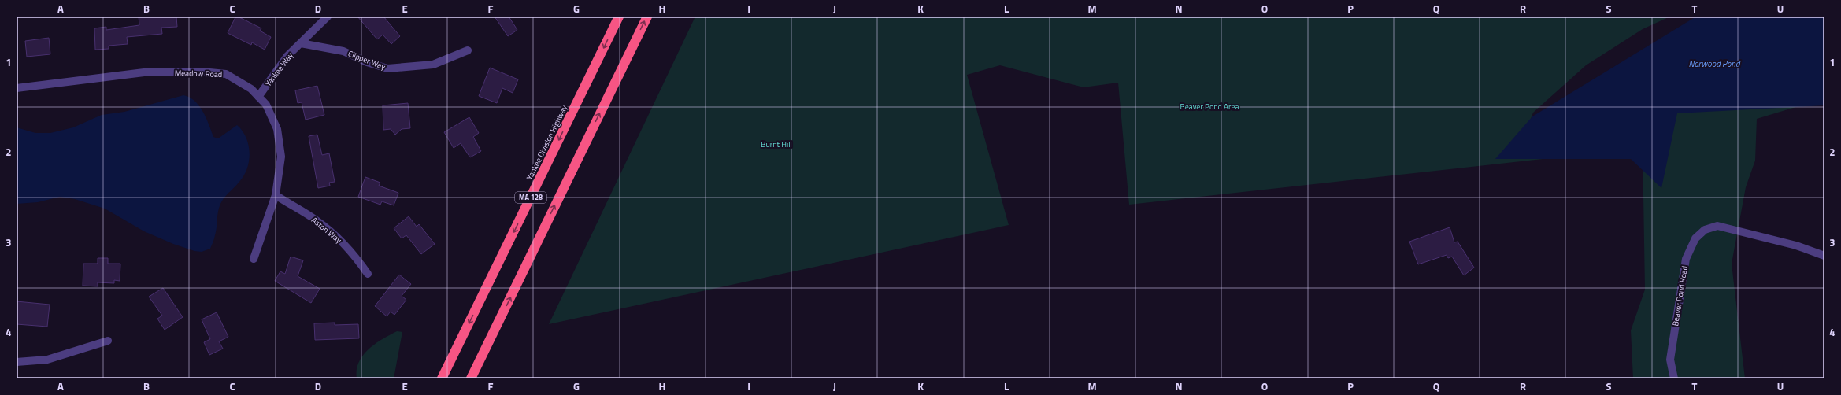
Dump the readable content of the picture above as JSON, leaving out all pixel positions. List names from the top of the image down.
{
  "streets": {
    "highway": ["Yankee Division Highway", "MA 128"],
    "street": [
      "Clipper Way",
      "Yankee Way",
      "Meadow Road",
      "Aston Way",
      "Beaver Pond Road"
    ]
  },
  "crossings": [
    ["Clipper Way", "Yankee Way"],
    ["Yankee Way", "Meadow Road"],
    ["Meadow Road", "Aston Way"]
  ],
  "water": ["Norwood Pond"],
  "parks": ["Beaver Pond Area", "Burnt Hill"],
  "grid": {
    "columns": [
      "A",
      "B",
      "C",
      "D",
      "E",
      "F",
      "G",
      "H",
      "I",
      "J",
      "K",
      "L",
      "M",
      "N",
      "O",
      "P",
      "Q",
      "R",
      "S",
      "T",
      "U"
    ],
    "rows": [
      "1",
      "2",
      "3",
      "4"
    ]
  }
}
